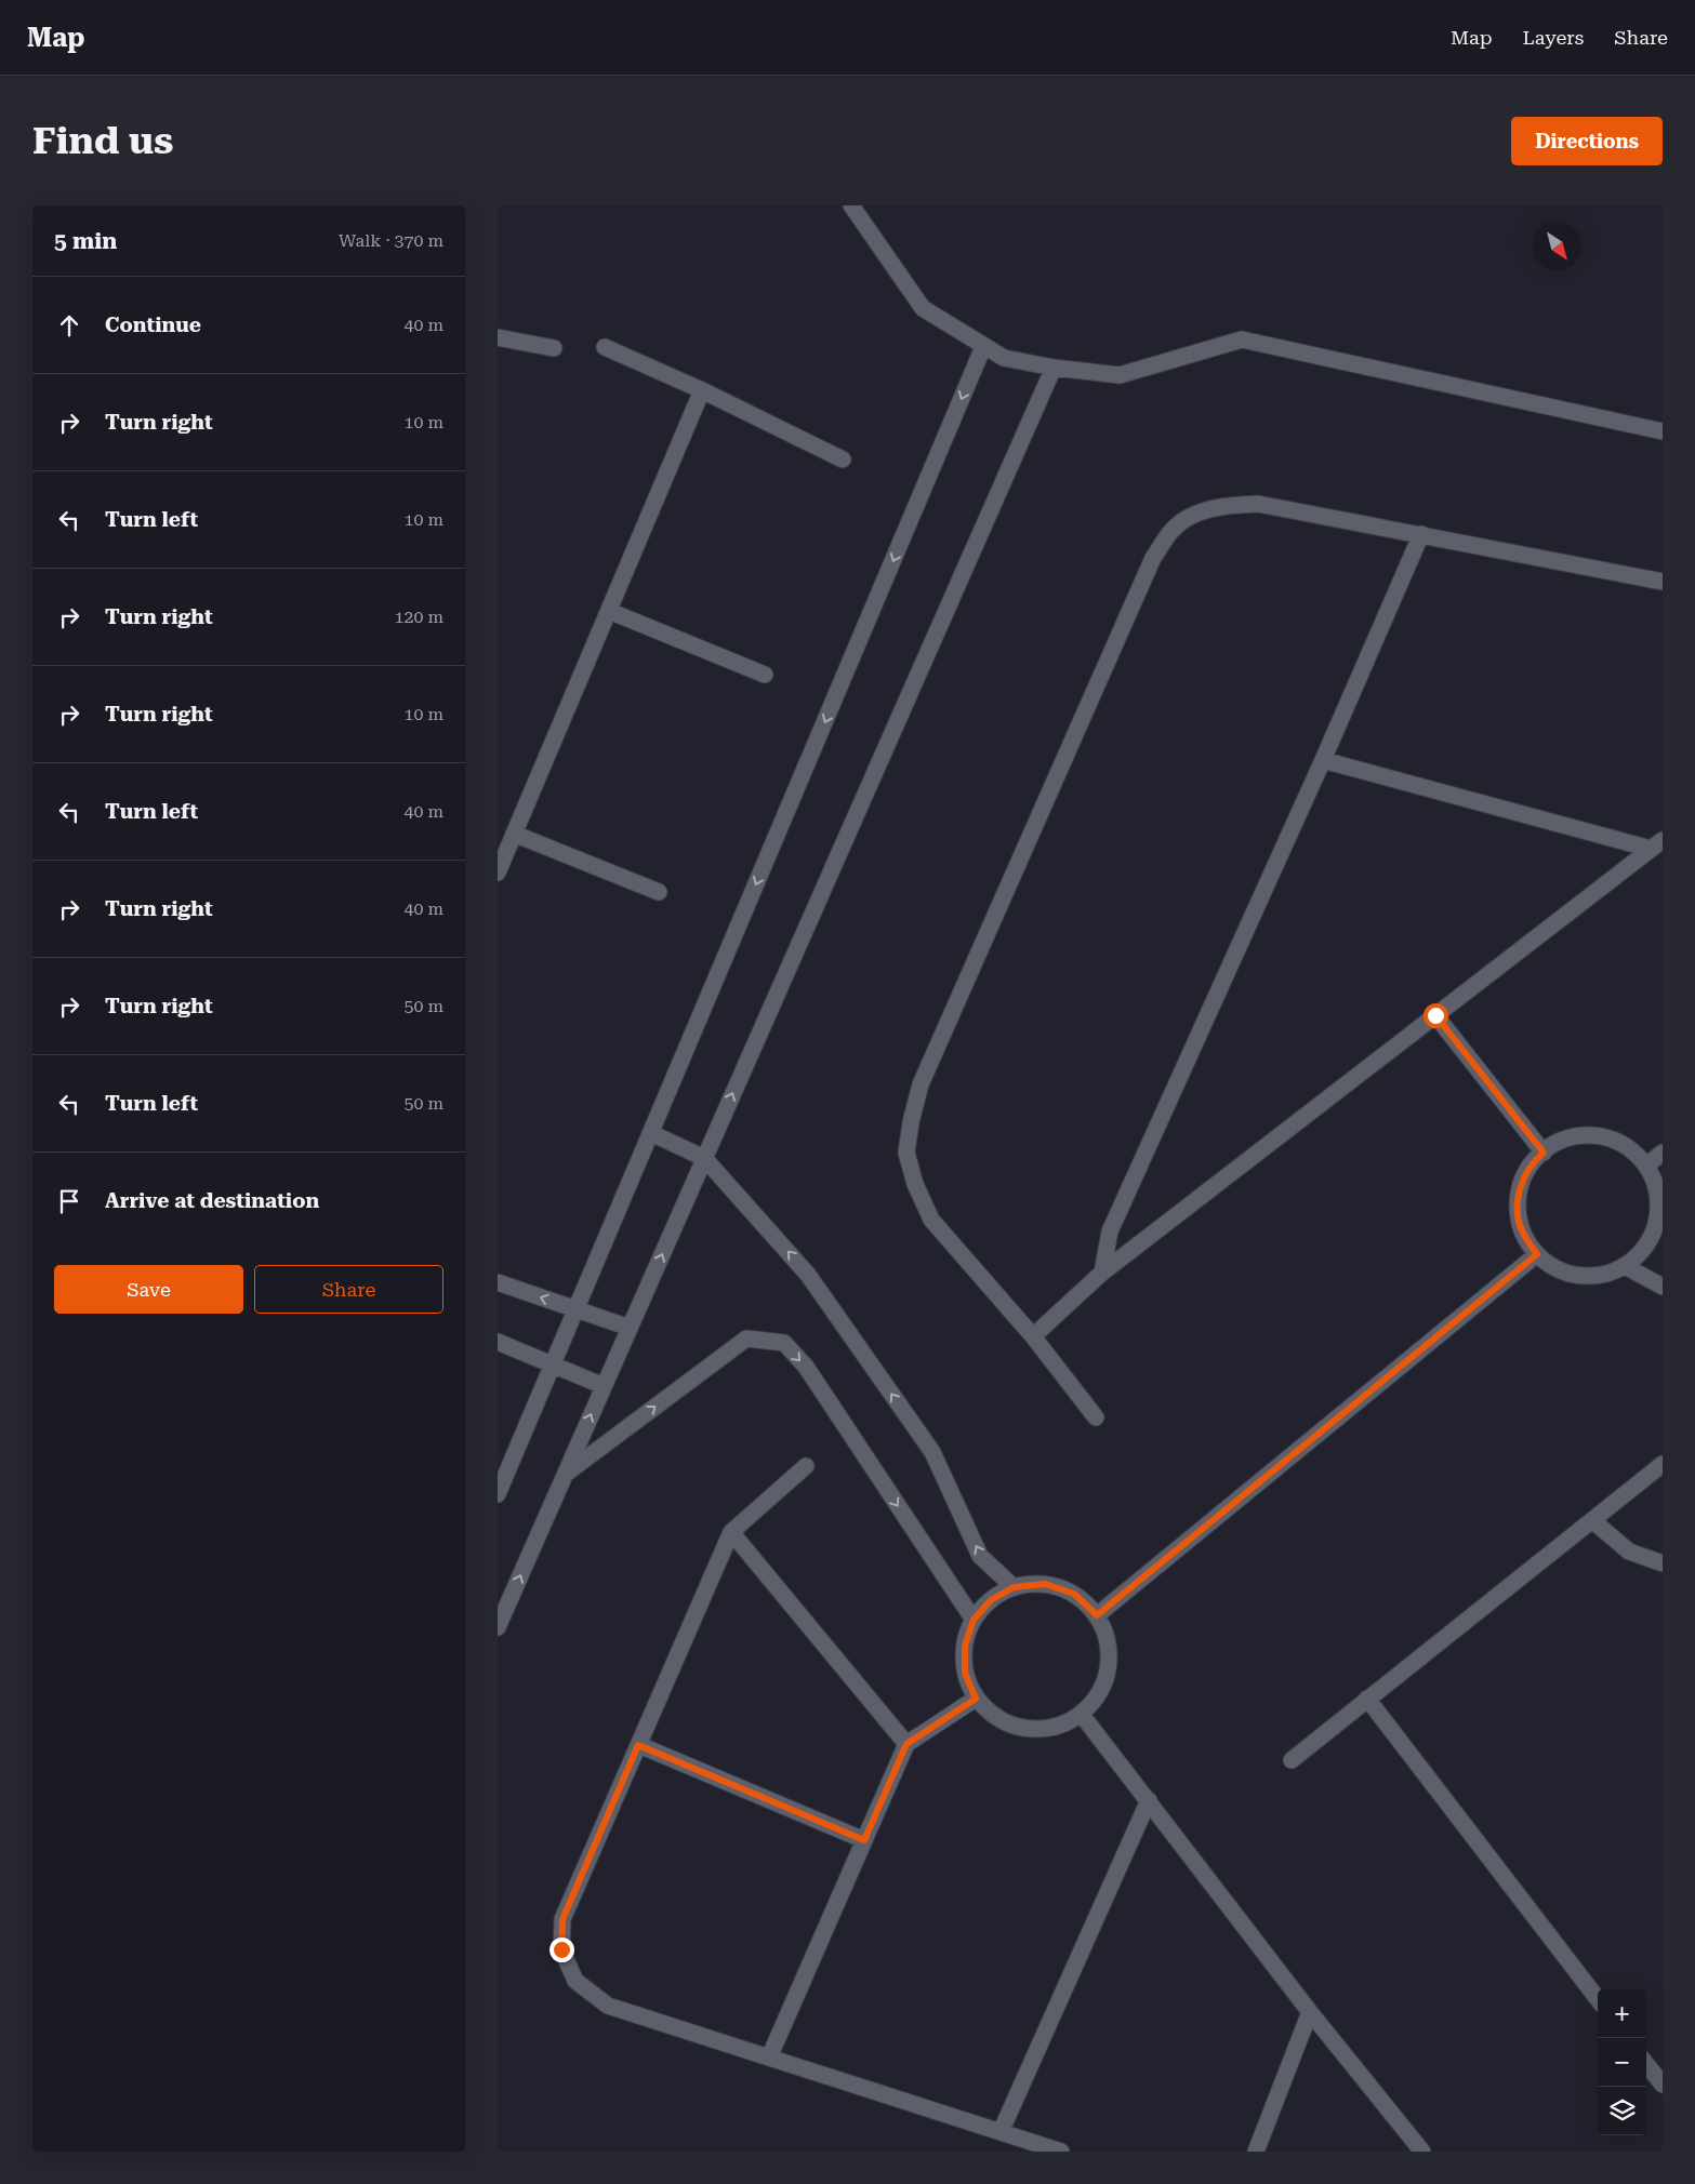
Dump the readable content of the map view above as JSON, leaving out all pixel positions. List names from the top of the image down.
{
  "north": "bottom right",
  "page": {
    "header": "Map",
    "nav": ["Map", "Layers", "Share"],
    "buttons": [
      "Directions",
      ["Save", "Share"]
    ],
    "title": "Find us",
    "heading": ["5 min", "Walk · 370 m"],
    "list": [
      ["Continue", "40 m"],
      ["Turn right", "10 m"],
      ["Turn left", "10 m"],
      ["Turn right", "120 m"],
      ["Turn right", "10 m"],
      ["Turn left", "40 m"],
      ["Turn right", "40 m"],
      ["Turn right", "50 m"],
      ["Turn left", "50 m"],
      "Arrive at destination"
    ],
    "map_buttons": ["+", "−"]
  }
}
